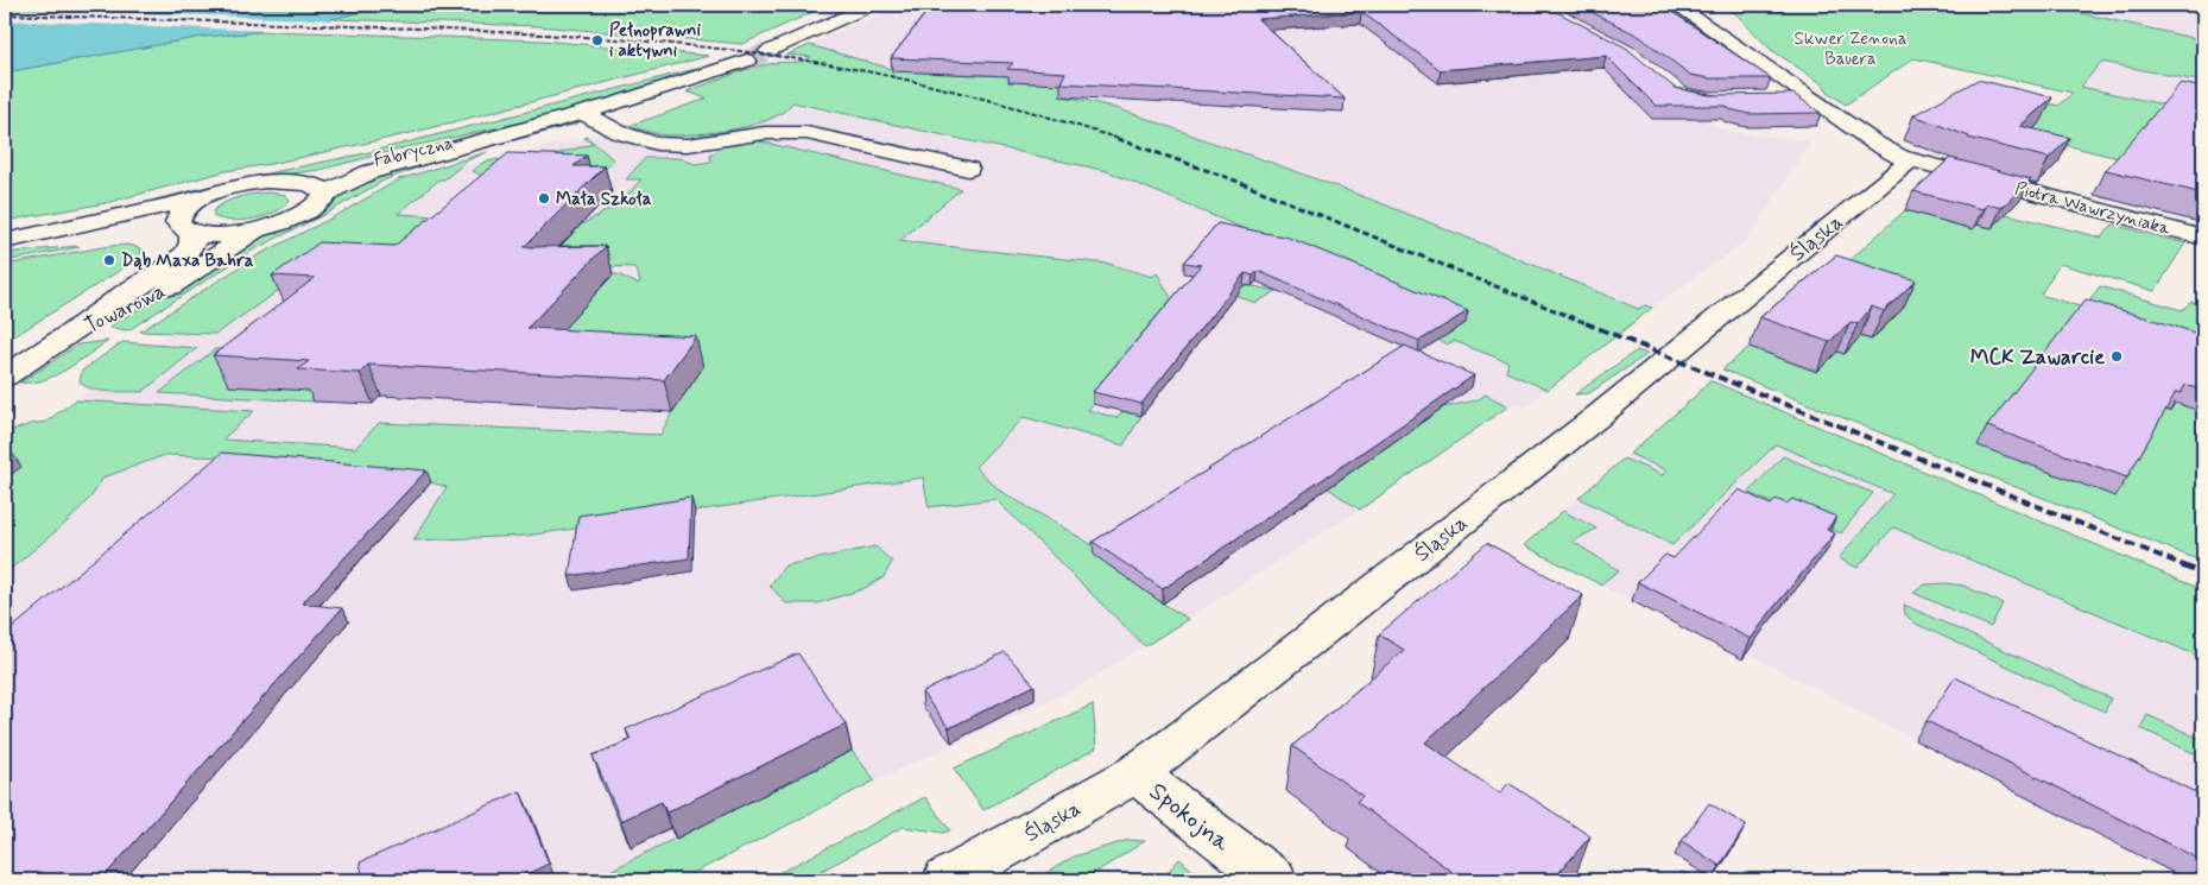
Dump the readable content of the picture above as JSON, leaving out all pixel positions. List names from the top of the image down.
{
  "streets": {
    "street": [
      "Fabryczna",
      "Piotra Wawrzyniaka",
      "Śląska",
      "Towarowa",
      "Spokojna"
    ]
  },
  "crossings": [
    ["Fabryczna", "Towarowa"],
    ["Piotra Wawrzyniaka", "Śląska"],
    ["Śląska", "Spokojna"]
  ],
  "parks": ["Skwer Zenona Bauera"],
  "places": [
    "Pełnoprawni i aktywni",
    "Mała Szkoła",
    "Dąb Maxa Bahra",
    "MCK Zawarcie"
  ]
}
